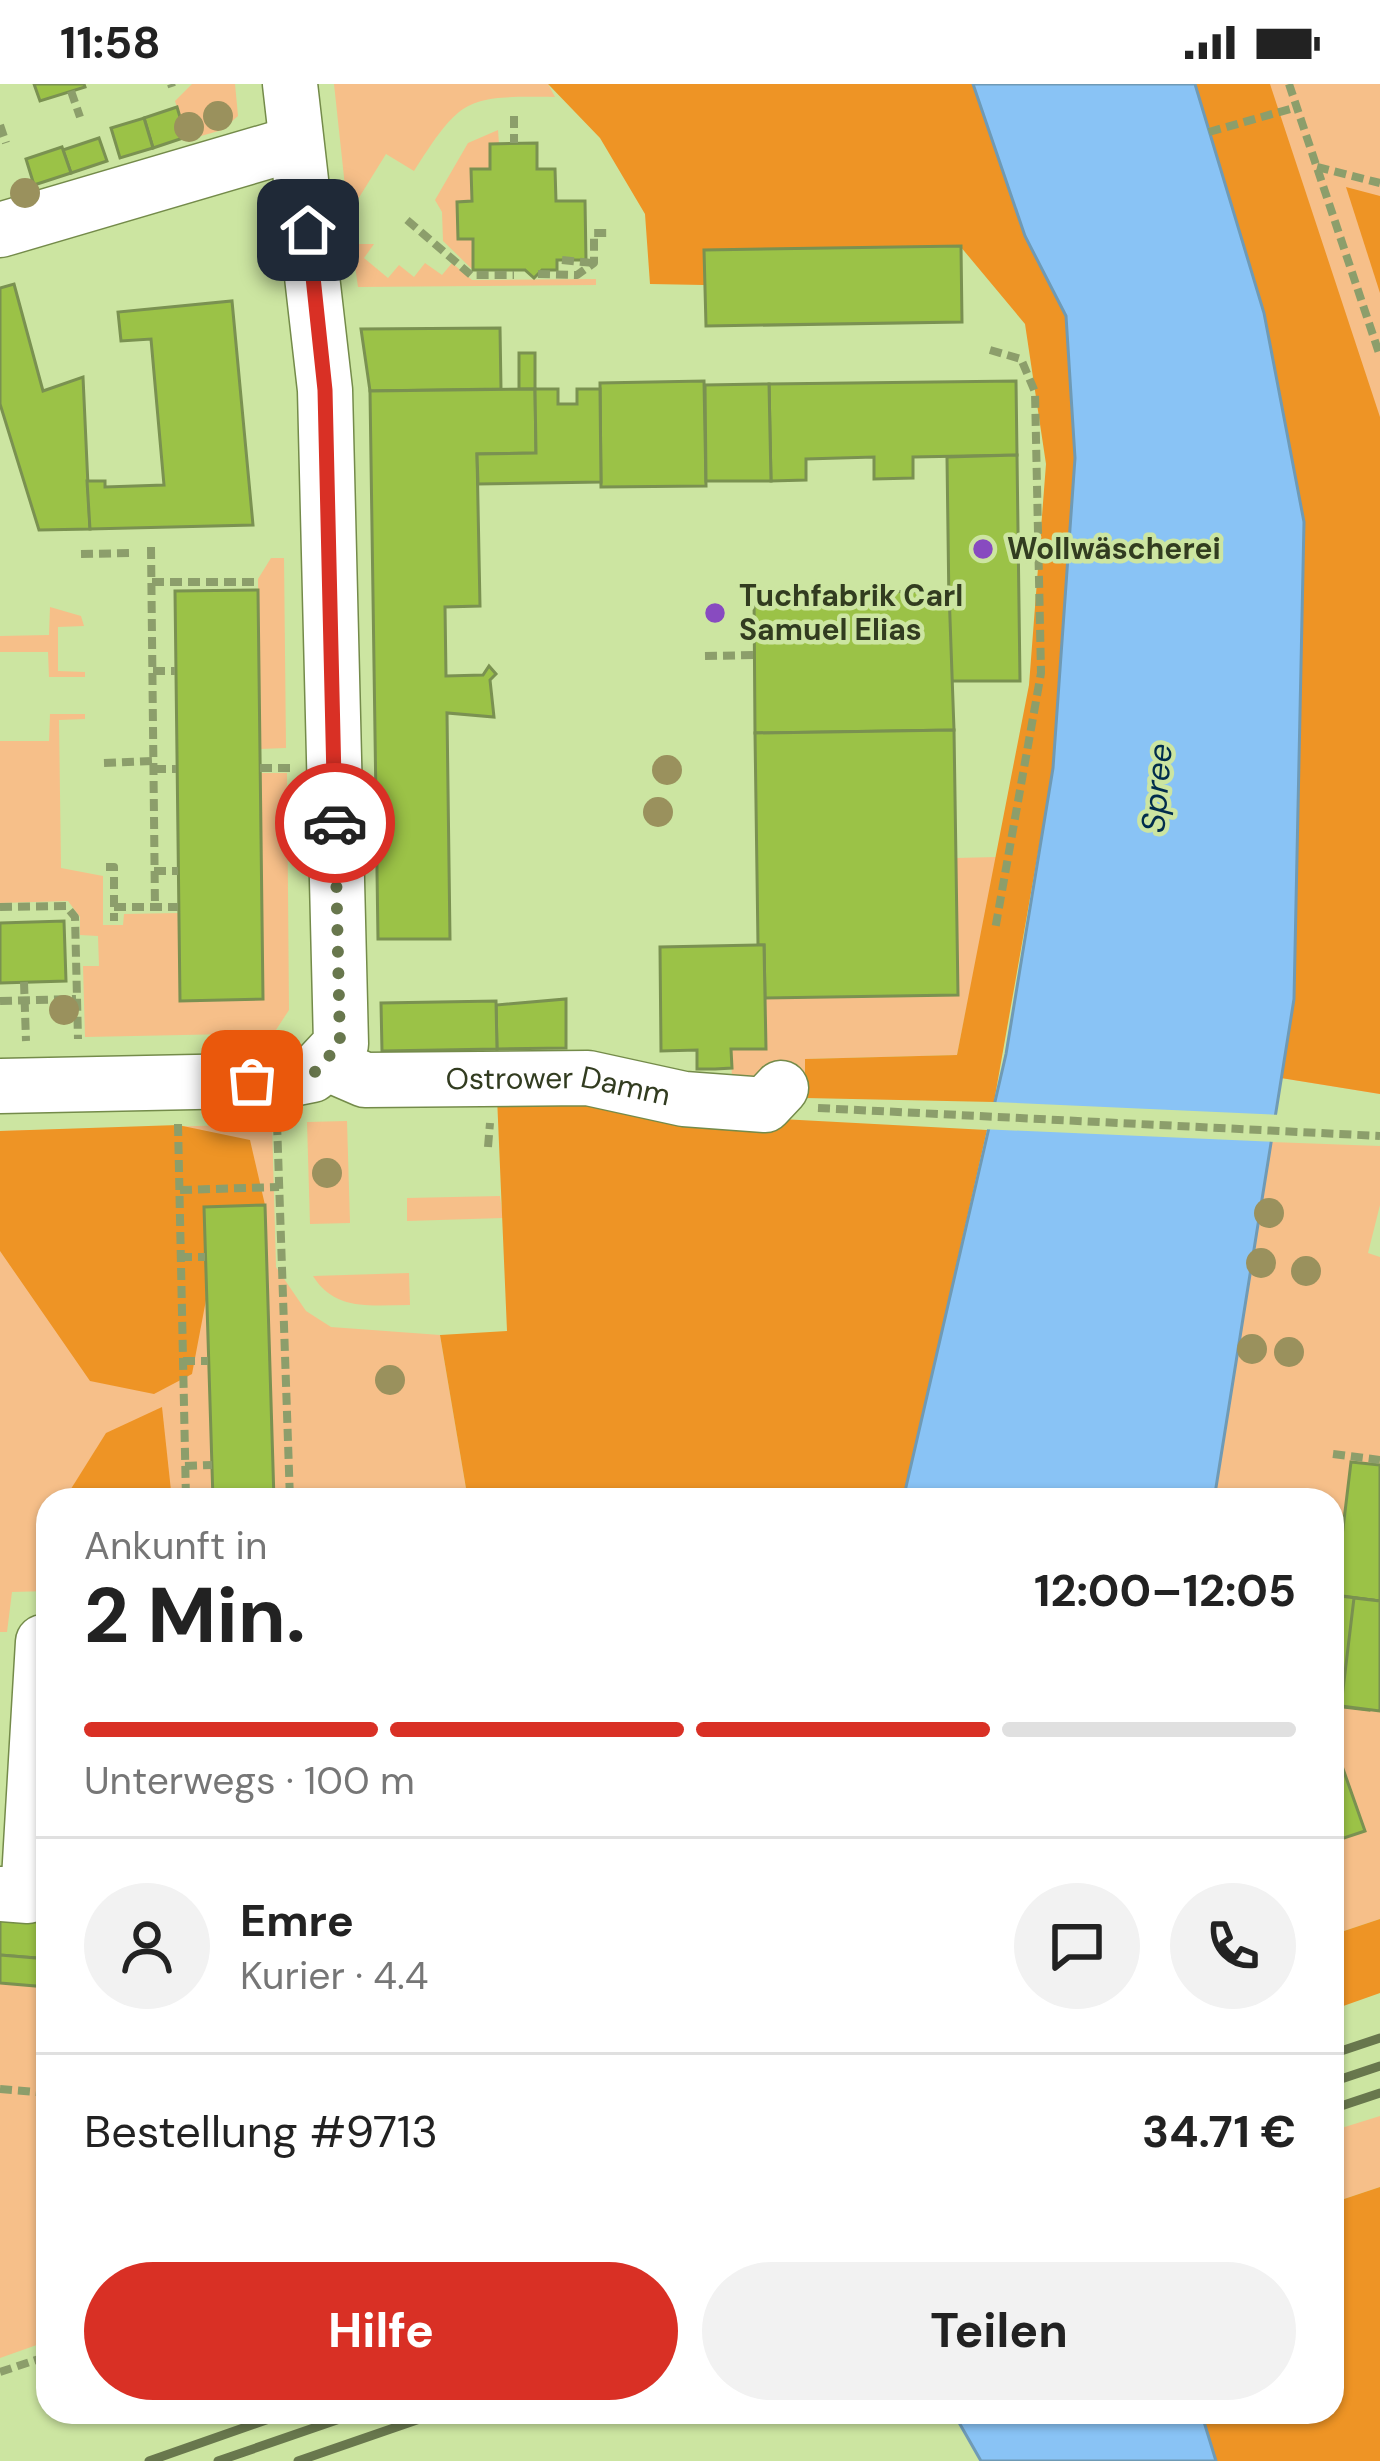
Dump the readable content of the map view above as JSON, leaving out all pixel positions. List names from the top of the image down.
{
  "streets": {
    "street": ["Ostrower Damm"]
  },
  "water": ["Spree"],
  "places": ["Wollwäscherei", "Tuchfabrik Carl Samuel Elias"],
  "page": {
    "status": "11:58",
    "heading": ["2 Min.", "Ankunft in", "12:00–12:05"],
    "panel": [
      "Emre",
      "Kurier · 4.4",
      "Bestellung #9713",
      "34.71 €"
    ],
    "bar": "Unterwegs · 100 m",
    "buttons": ["Hilfe", "Teilen"]
  }
}
